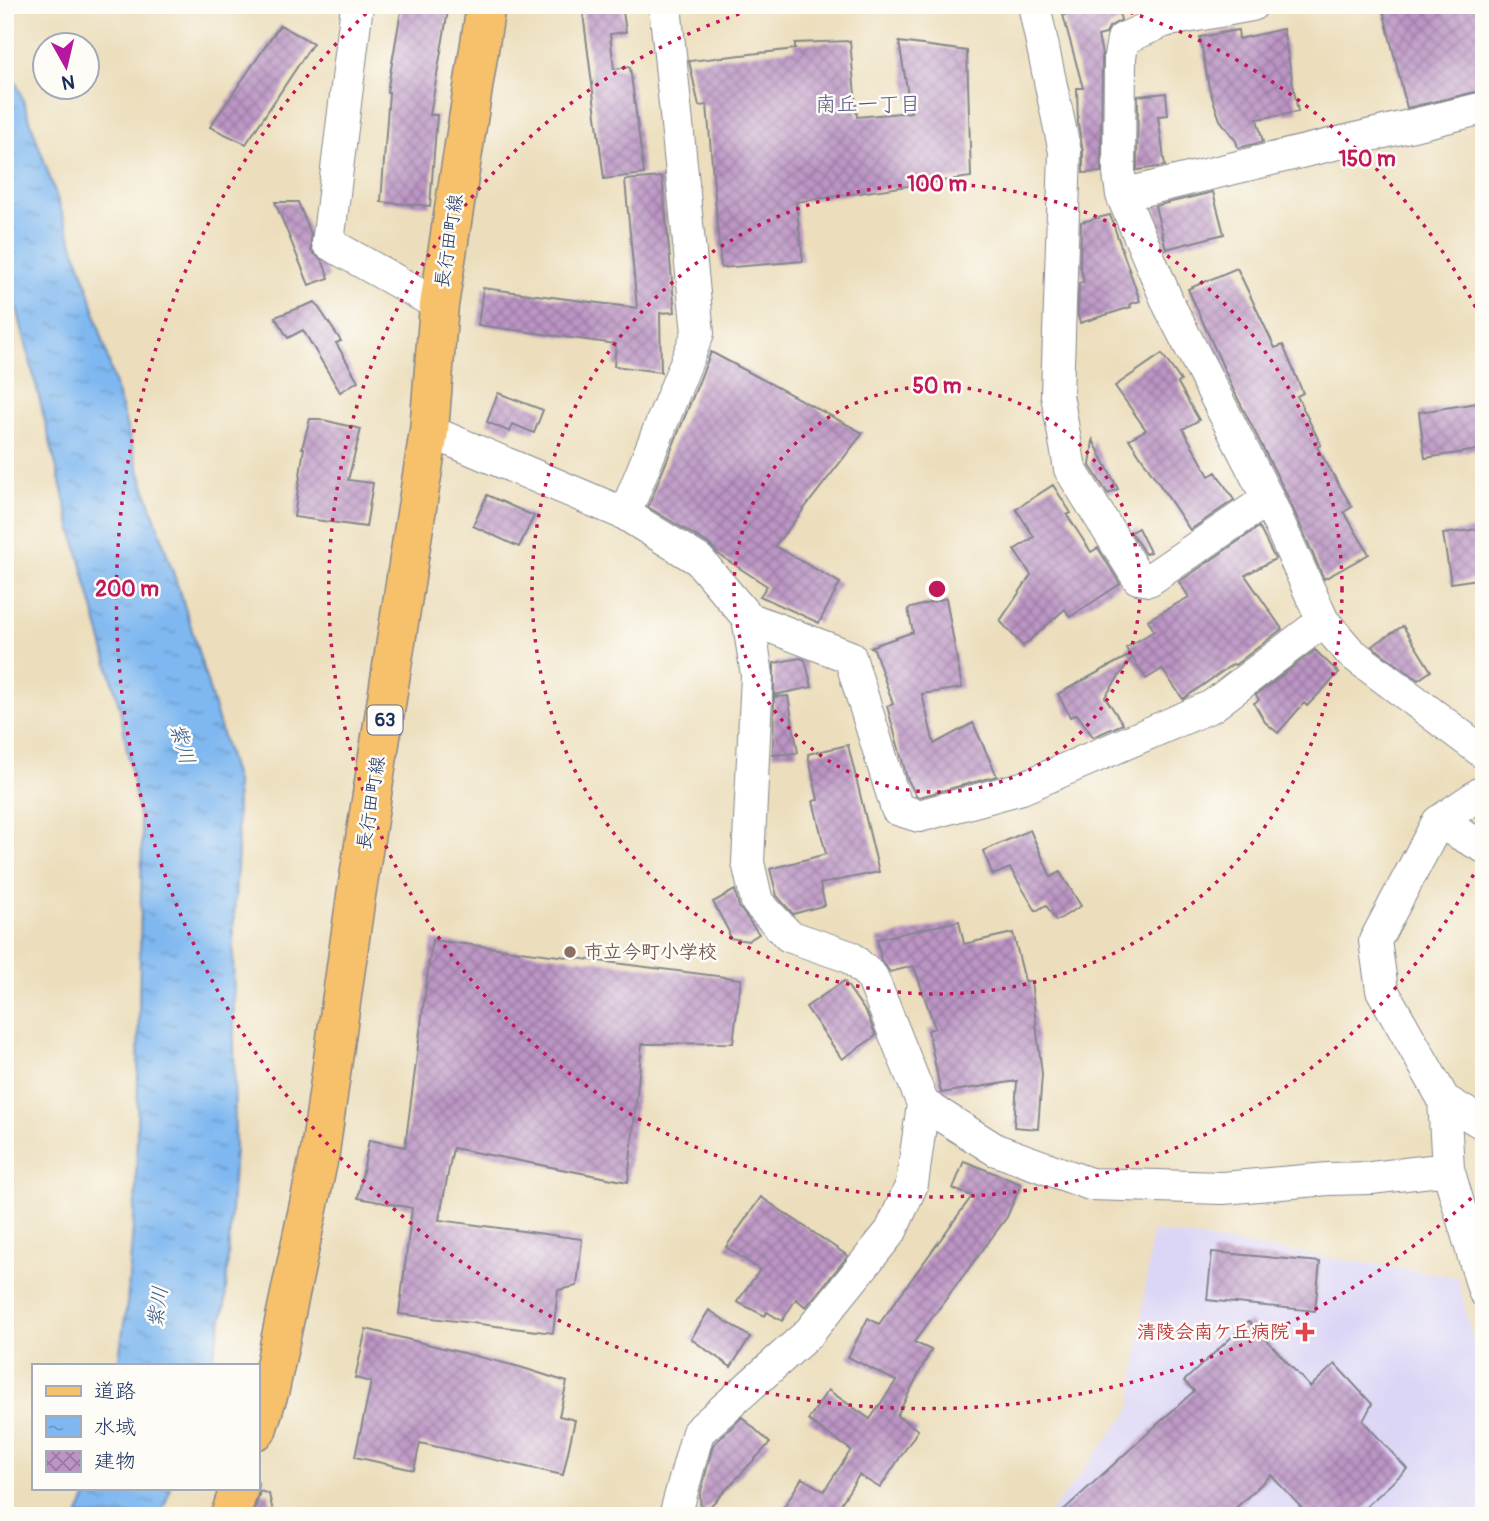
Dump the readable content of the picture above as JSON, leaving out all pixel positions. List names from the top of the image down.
{
  "streets": {
    "main road": ["長行田町線", "63"]
  },
  "districts": ["南丘一丁目"],
  "water": ["紫川"],
  "places": {
    "other": ["市立今町小学校"],
    "health": ["清陵会南ケ丘病院"]
  },
  "legend": ["道路", "水域", "建物"],
  "north": "bottom",
  "rings": [
    "150 m",
    "100 m",
    "50 m",
    "200 m"
  ]
}
